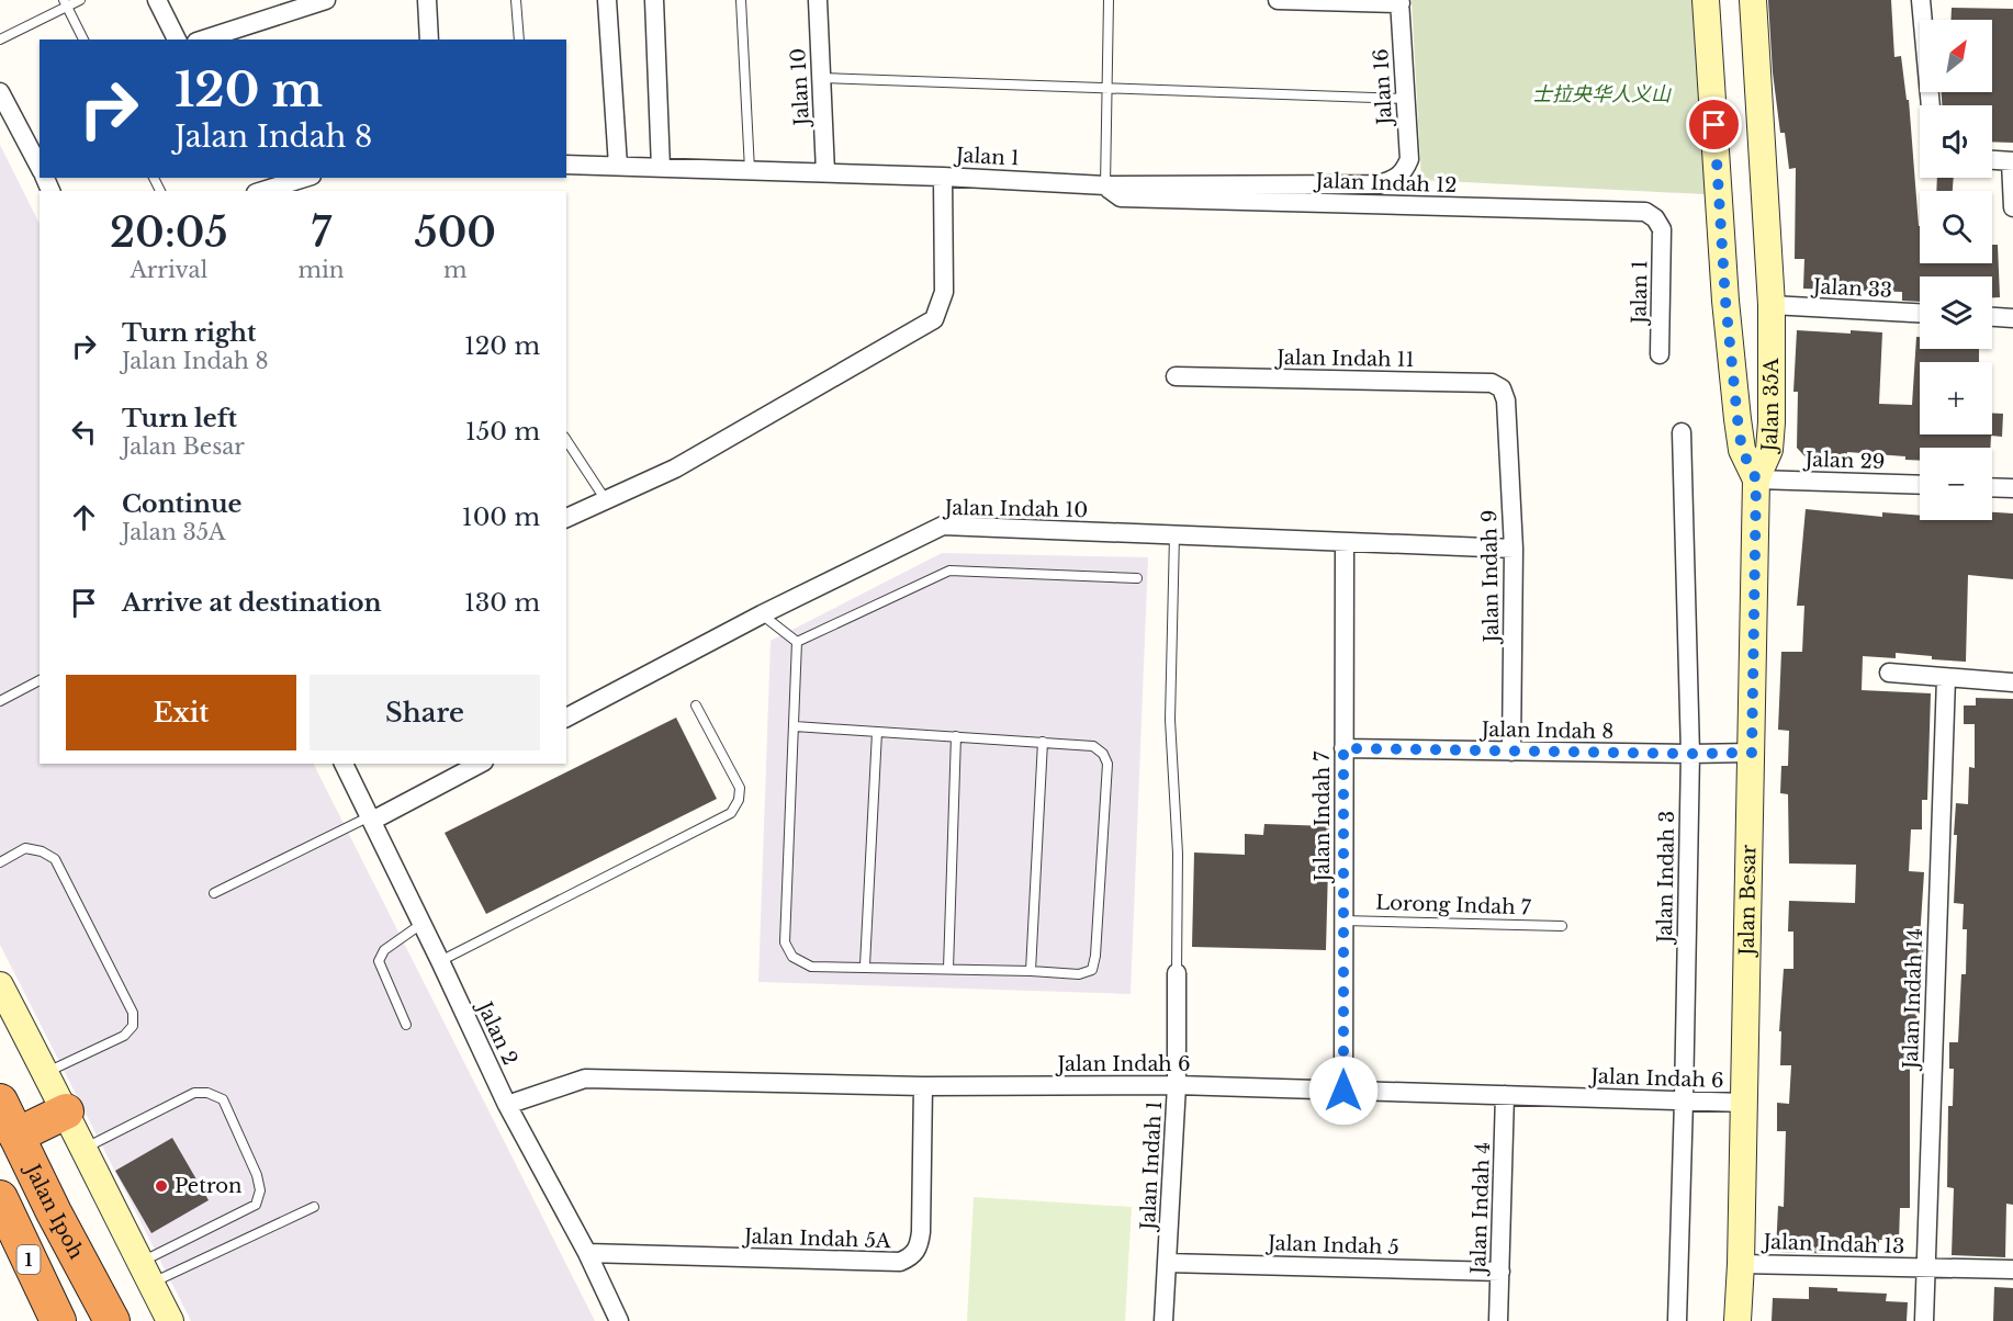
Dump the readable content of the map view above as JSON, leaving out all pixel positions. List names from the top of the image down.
{
  "streets": {
    "highway": ["Jalan Ipoh", "1"],
    "street": [
      "Jalan 10",
      "Jalan 16",
      "Jalan 1",
      "Jalan Indah 12",
      "Jalan 33",
      "Jalan Indah 11",
      "Jalan 35A",
      "Jalan 29",
      "Jalan Indah 10",
      "Jalan Indah 9",
      "Jalan Indah 8",
      "Jalan Indah 7",
      "Jalan Indah 3",
      "Jalan Besar",
      "Jalan Indah 14",
      "Jalan 2",
      "Jalan Indah 6",
      "Jalan Indah 1",
      "Jalan Indah 4",
      "Jalan Indah 5A",
      "Jalan Indah 13",
      "Jalan Indah 5"
    ],
    "lane": ["Lorong Indah 7"]
  },
  "crossings": [
    ["Jalan 10", "Jalan 1"],
    ["Jalan 16", "Jalan 1"],
    ["Jalan 1", "Jalan Indah 12"],
    ["Jalan 33", "Jalan 35A"],
    ["Jalan Indah 11", "Jalan Indah 9"],
    ["Jalan 35A", "Jalan 29"],
    ["Jalan 35A", "Jalan Besar"],
    ["Jalan 29", "Jalan Besar"],
    ["Jalan Indah 10", "Jalan Indah 9"],
    ["Jalan Indah 10", "Jalan Indah 7"],
    ["Jalan Indah 9", "Jalan Indah 8"],
    ["Jalan Indah 8", "Jalan Indah 7"],
    ["Jalan Indah 8", "Jalan Indah 3"],
    ["Jalan Indah 8", "Jalan Besar"],
    ["Jalan Indah 7", "Lorong Indah 7"],
    ["Jalan Indah 7", "Jalan Indah 6"],
    ["Jalan Indah 3", "Jalan Indah 6"],
    ["Jalan Besar", "Jalan Indah 6"],
    ["Jalan Besar", "Jalan Indah 13"],
    ["Jalan Indah 14", "Jalan Indah 13"],
    ["Jalan 2", "Jalan Indah 6"],
    ["Jalan 2", "Jalan Indah 5A"],
    ["Jalan Indah 6", "Jalan Indah 1"],
    ["Jalan Indah 6", "Jalan Indah 4"],
    ["Jalan Indah 6", "Jalan Indah 5A"],
    ["Jalan Indah 1", "Jalan Indah 5"],
    ["Jalan Indah 4", "Jalan Indah 5"]
  ],
  "parks": ["士拉央华人义山"],
  "places": ["Petron"],
  "north": "top right",
  "page": {
    "map_buttons": ["+", "−"],
    "turn": ["120 m", "Jalan Indah 8"],
    "eta": [
      "20:05",
      "Arrival",
      "7",
      "min",
      "500",
      "m"
    ],
    "list": [
      {
        "name": "Turn right",
        "note": "Jalan Indah 8",
        "value": "120 m"
      },
      {
        "name": "Turn left",
        "note": "Jalan Besar",
        "value": "150 m"
      },
      {
        "name": "Continue",
        "note": "Jalan 35A",
        "value": "100 m"
      },
      {
        "name": "Arrive at destination",
        "value": "130 m"
      }
    ],
    "buttons": ["Exit", "Share"]
  }
}
